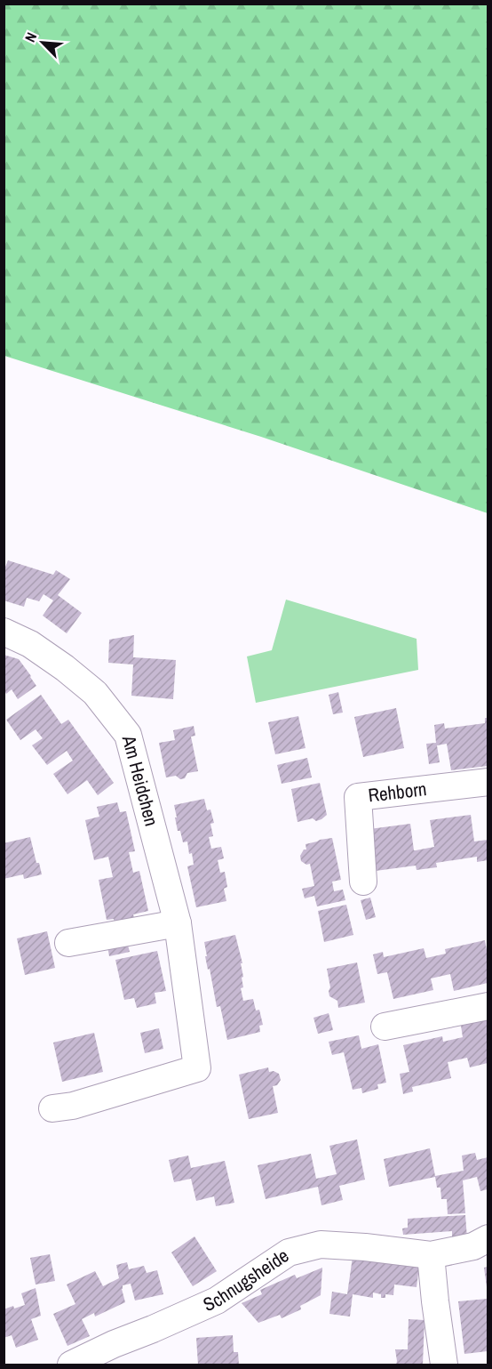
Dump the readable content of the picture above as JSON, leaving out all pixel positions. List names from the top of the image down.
{
  "streets": {
    "street": ["Am Heidchen", "Rehborn", "Schnugsheide"]
  },
  "north": "top left"
}
